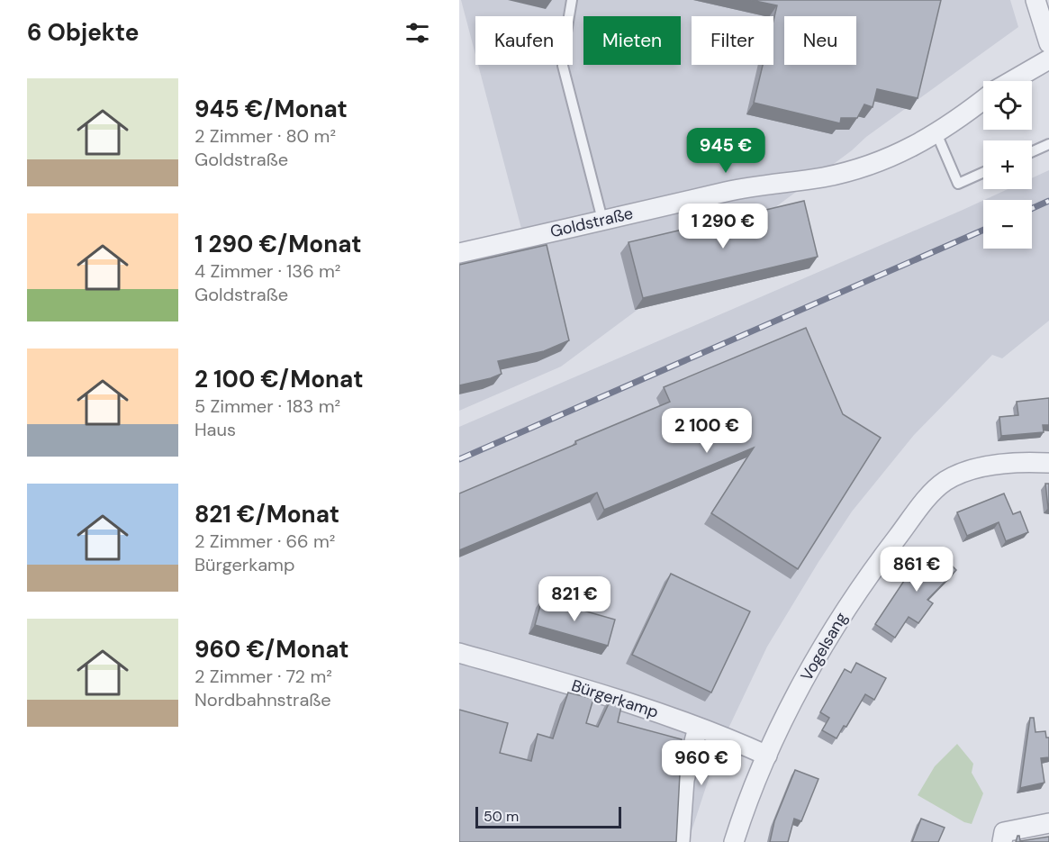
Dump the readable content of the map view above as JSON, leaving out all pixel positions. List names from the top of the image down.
{
  "streets": {
    "street": ["Goldstraße", "Vogelsang", "Bürgerkamp"]
  },
  "crossings": [
    ["Vogelsang", "Bürgerkamp"]
  ],
  "scale_bar": "50 m",
  "page": {
    "heading": "6 Objekte",
    "chip": [
      "Kaufen",
      "Mieten",
      "Filter",
      "Neu"
    ],
    "list": [
      {
        "name": "945 €/Monat",
        "note": "2 Zimmer · 80 m² · Goldstraße"
      },
      {
        "name": "1 290 €/Monat",
        "note": "4 Zimmer · 136 m² · Goldstraße"
      },
      {
        "name": "2 100 €/Monat",
        "note": "5 Zimmer · 183 m² · Haus"
      },
      {
        "name": "821 €/Monat",
        "note": "2 Zimmer · 66 m² · Bürgerkamp"
      },
      {
        "name": "960 €/Monat",
        "note": "2 Zimmer · 72 m² · Nordbahnstraße"
      }
    ],
    "map_buttons": ["+", "−"],
    "price": [
      "945 €",
      "1 290 €",
      "2 100 €",
      "861 €",
      "821 €",
      "960 €"
    ],
    "scale": "50 m"
  }
}
